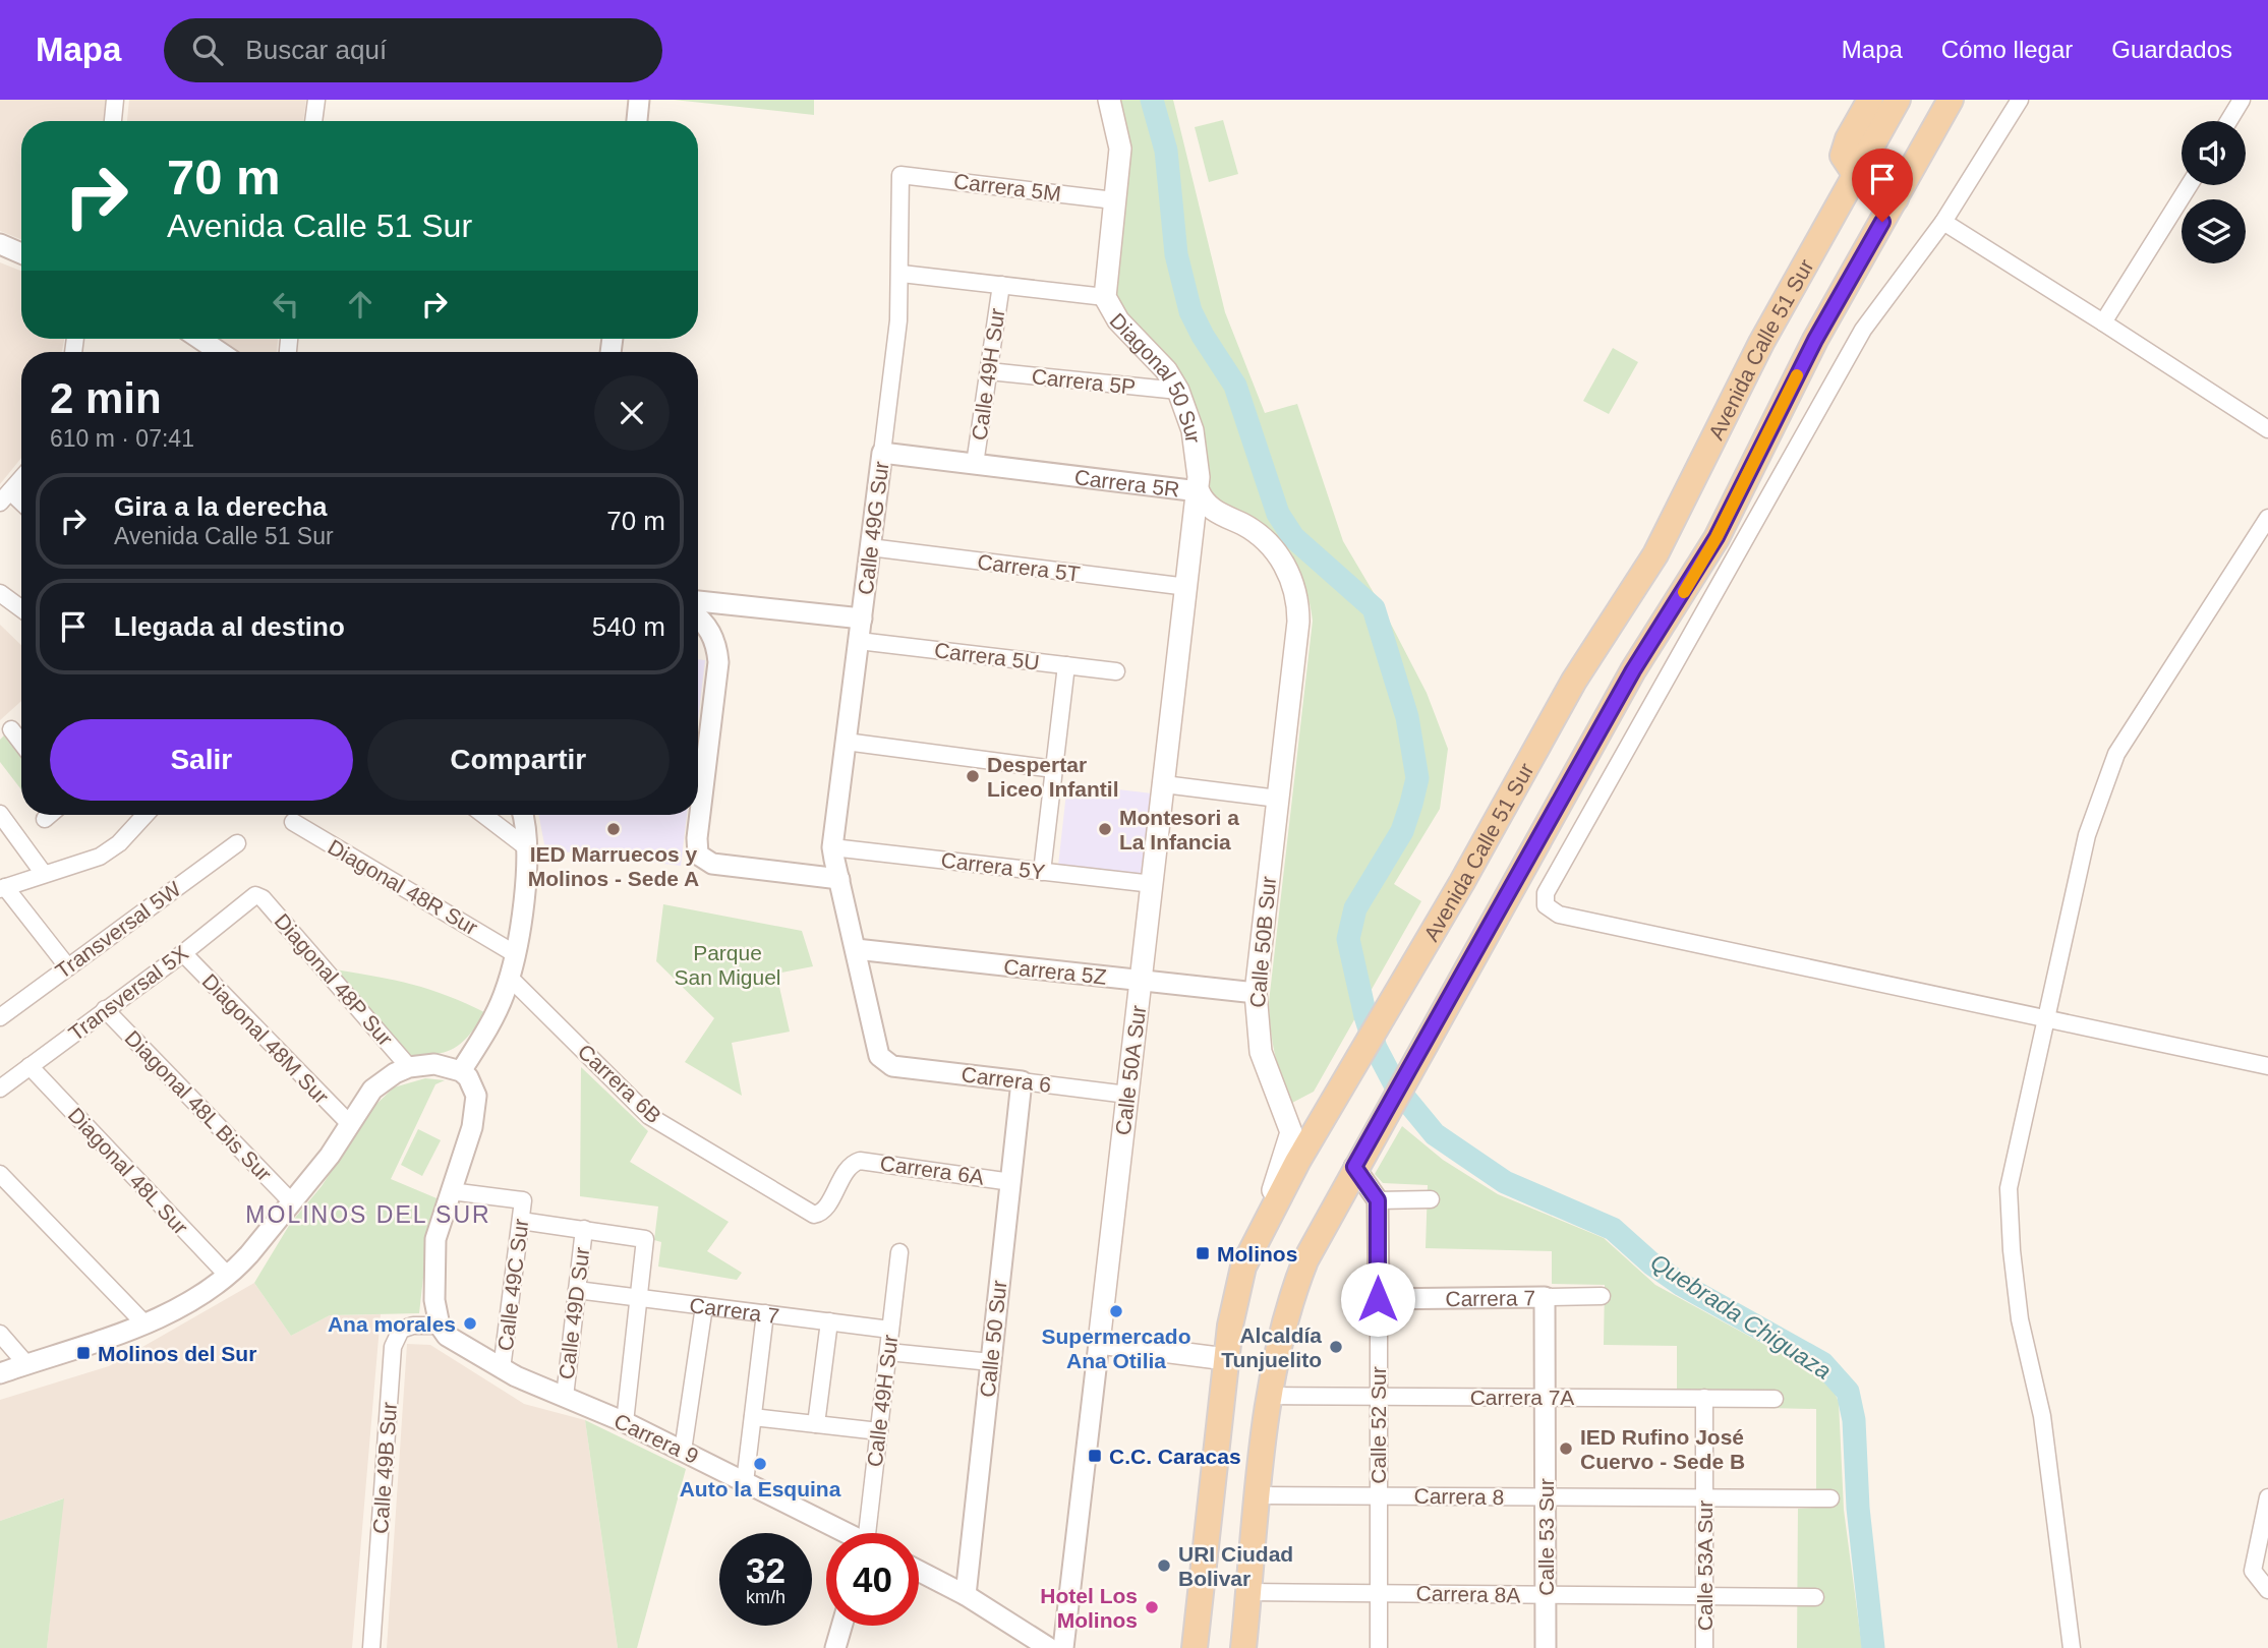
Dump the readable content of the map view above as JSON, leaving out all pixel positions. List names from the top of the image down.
{
  "streets": {
    "main road": [
      "Avenida Calle 51 Sur",
      "Diagonal 50 Sur",
      "Carrera 5R",
      "Calle 50B Sur",
      "Calle 50A Sur"
    ],
    "street": [
      "Carrera 5M",
      "Calle 49H Sur",
      "Carrera 5P",
      "Calle 49G Sur",
      "Carrera 5T",
      "Carrera 5U",
      "Carrera 5Y",
      "Diagonal 48R Sur",
      "Transversal 5W",
      "Carrera 5Z",
      "Diagonal 48P Sur",
      "Transversal 5X",
      "Diagonal 48M Sur",
      "Carrera 6",
      "Carrera 6B",
      "Diagonal 48L Bis Sur",
      "Carrera 6A",
      "Diagonal 48L Sur",
      "Calle 49C Sur",
      "Carrera 7",
      "Calle 49D Sur",
      "Calle 50 Sur",
      "Carrera 7A",
      "Calle 52 Sur",
      "Carrera 9",
      "Calle 49B Sur",
      "Carrera 8",
      "Calle 53 Sur",
      "Calle 53A Sur",
      "Carrera 8A"
    ]
  },
  "crossings": [
    ["Carrera 5M", "Diagonal 50 Sur"],
    ["Carrera 5M", "Calle 49G Sur"],
    ["Avenida Calle 51 Sur", "Calle 50B Sur"],
    ["Avenida Calle 51 Sur", "Carrera 7A"],
    ["Avenida Calle 51 Sur", "Carrera 8"],
    ["Avenida Calle 51 Sur", "Carrera 8A"],
    ["Calle 49H Sur", "Carrera 5P"],
    ["Calle 49H Sur", "Carrera 5R"],
    ["Calle 49H Sur", "Carrera 7"],
    ["Diagonal 50 Sur", "Carrera 5P"],
    ["Diagonal 50 Sur", "Carrera 5R"],
    ["Diagonal 50 Sur", "Calle 50A Sur"],
    ["Carrera 5R", "Calle 49G Sur"],
    ["Carrera 5R", "Calle 50B Sur"],
    ["Carrera 5R", "Calle 50A Sur"],
    ["Calle 49G Sur", "Carrera 5T"],
    ["Calle 49G Sur", "Carrera 5U"],
    ["Calle 49G Sur", "Carrera 5Y"],
    ["Calle 49G Sur", "Carrera 5Z"],
    ["Calle 49G Sur", "Carrera 6"],
    ["Carrera 5T", "Calle 50A Sur"],
    ["Carrera 5Y", "Calle 50A Sur"],
    ["Calle 50B Sur", "Carrera 5Z"],
    ["Carrera 5Z", "Calle 50A Sur"],
    ["Diagonal 48P Sur", "Transversal 5X"],
    ["Transversal 5X", "Diagonal 48M Sur"],
    ["Transversal 5X", "Diagonal 48L Bis Sur"],
    ["Transversal 5X", "Diagonal 48L Sur"],
    ["Calle 50A Sur", "Carrera 6"],
    ["Carrera 6", "Calle 50 Sur"],
    ["Carrera 6B", "Carrera 6A"],
    ["Carrera 6A", "Calle 50 Sur"],
    ["Calle 49C Sur", "Carrera 9"],
    ["Carrera 7", "Calle 49D Sur"],
    ["Carrera 7", "Calle 52 Sur"],
    ["Carrera 7", "Calle 53 Sur"],
    ["Calle 49D Sur", "Carrera 9"],
    ["Carrera 7A", "Calle 52 Sur"],
    ["Carrera 7A", "Calle 53 Sur"],
    ["Carrera 7A", "Calle 53A Sur"],
    ["Calle 52 Sur", "Carrera 8"],
    ["Calle 52 Sur", "Carrera 8A"],
    ["Carrera 9", "Calle 49B Sur"],
    ["Carrera 8", "Calle 53 Sur"],
    ["Carrera 8", "Calle 53A Sur"],
    ["Calle 53 Sur", "Carrera 8A"],
    ["Calle 53A Sur", "Carrera 8A"]
  ],
  "districts": ["MOLINOS DEL SUR"],
  "water": ["Quebrada Chiguaza"],
  "parks": ["Parque San Miguel"],
  "places": {
    "other": [
      "Despertar Liceo Infantil",
      "IED Marruecos y Molinos - Sede A",
      "Montesori a La Infancia",
      "Supermercado Ana Otilia",
      "Ana morales",
      "Alcaldía Tunjuelito",
      "IED Rufino José Cuervo - Sede B",
      "Auto la Esquina",
      "URI Ciudad Bolivar",
      "Hotel Los Molinos"
    ],
    "transit": ["Molinos", "Molinos del Sur", "C.C. Caracas"]
  },
  "page": {
    "header": "Mapa",
    "search": "Buscar aquí",
    "nav": ["Mapa", "Cómo llegar", "Guardados"],
    "turn": ["70 m", "Avenida Calle 51 Sur"],
    "heading": ["2 min", "610 m · 07:41"],
    "list": [
      {
        "name": "Gira a la derecha",
        "note": "Avenida Calle 51 Sur",
        "value": "70 m"
      },
      {
        "name": "Llegada al destino",
        "value": "540 m"
      }
    ],
    "buttons": ["Salir", "Compartir"],
    "speed": "32 km/h",
    "limit": "40"
  }
}
